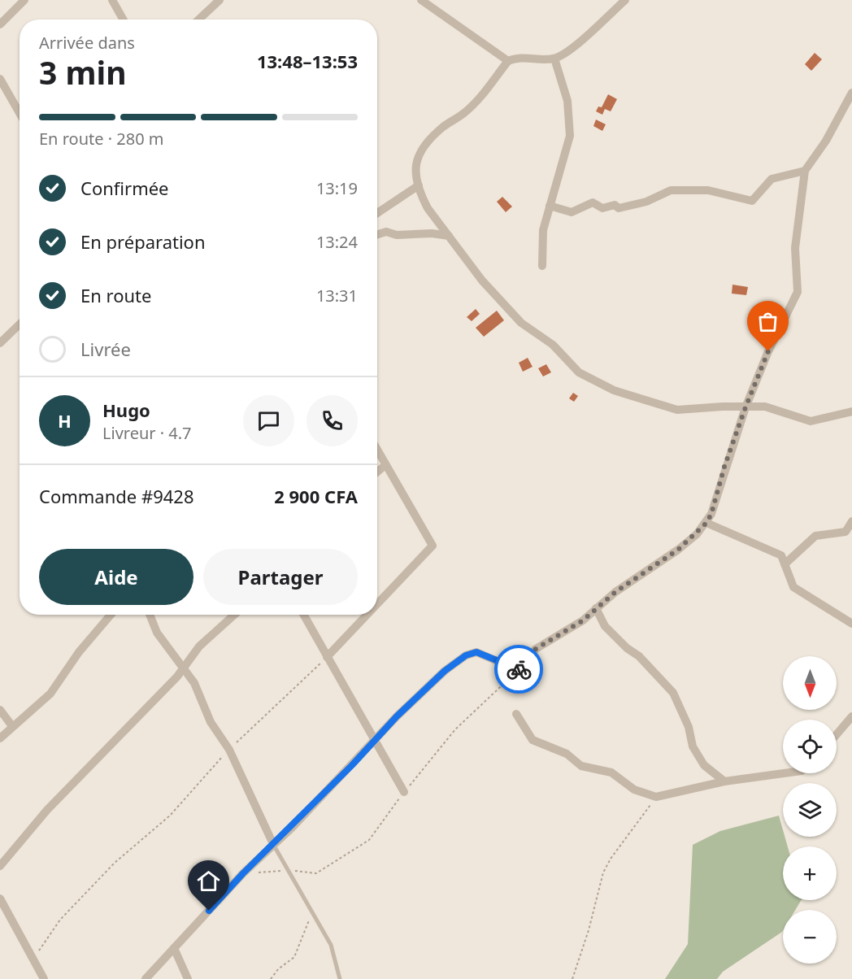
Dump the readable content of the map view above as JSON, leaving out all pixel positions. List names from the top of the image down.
{
  "north": "bottom",
  "page": {
    "heading": ["3 min", "Arrivée dans", "13:48–13:53"],
    "panel": [
      "Hugo",
      "Livreur · 4.7",
      "Commande #9428",
      "2 900 CFA"
    ],
    "bar": "En route · 280 m",
    "list": [
      ["Confirmée", "13:19"],
      ["En préparation", "13:24"],
      ["En route", "13:31"],
      "Livrée"
    ],
    "round": "H",
    "buttons": ["Aide", "Partager"],
    "map_buttons": ["+", "−"]
  }
}
